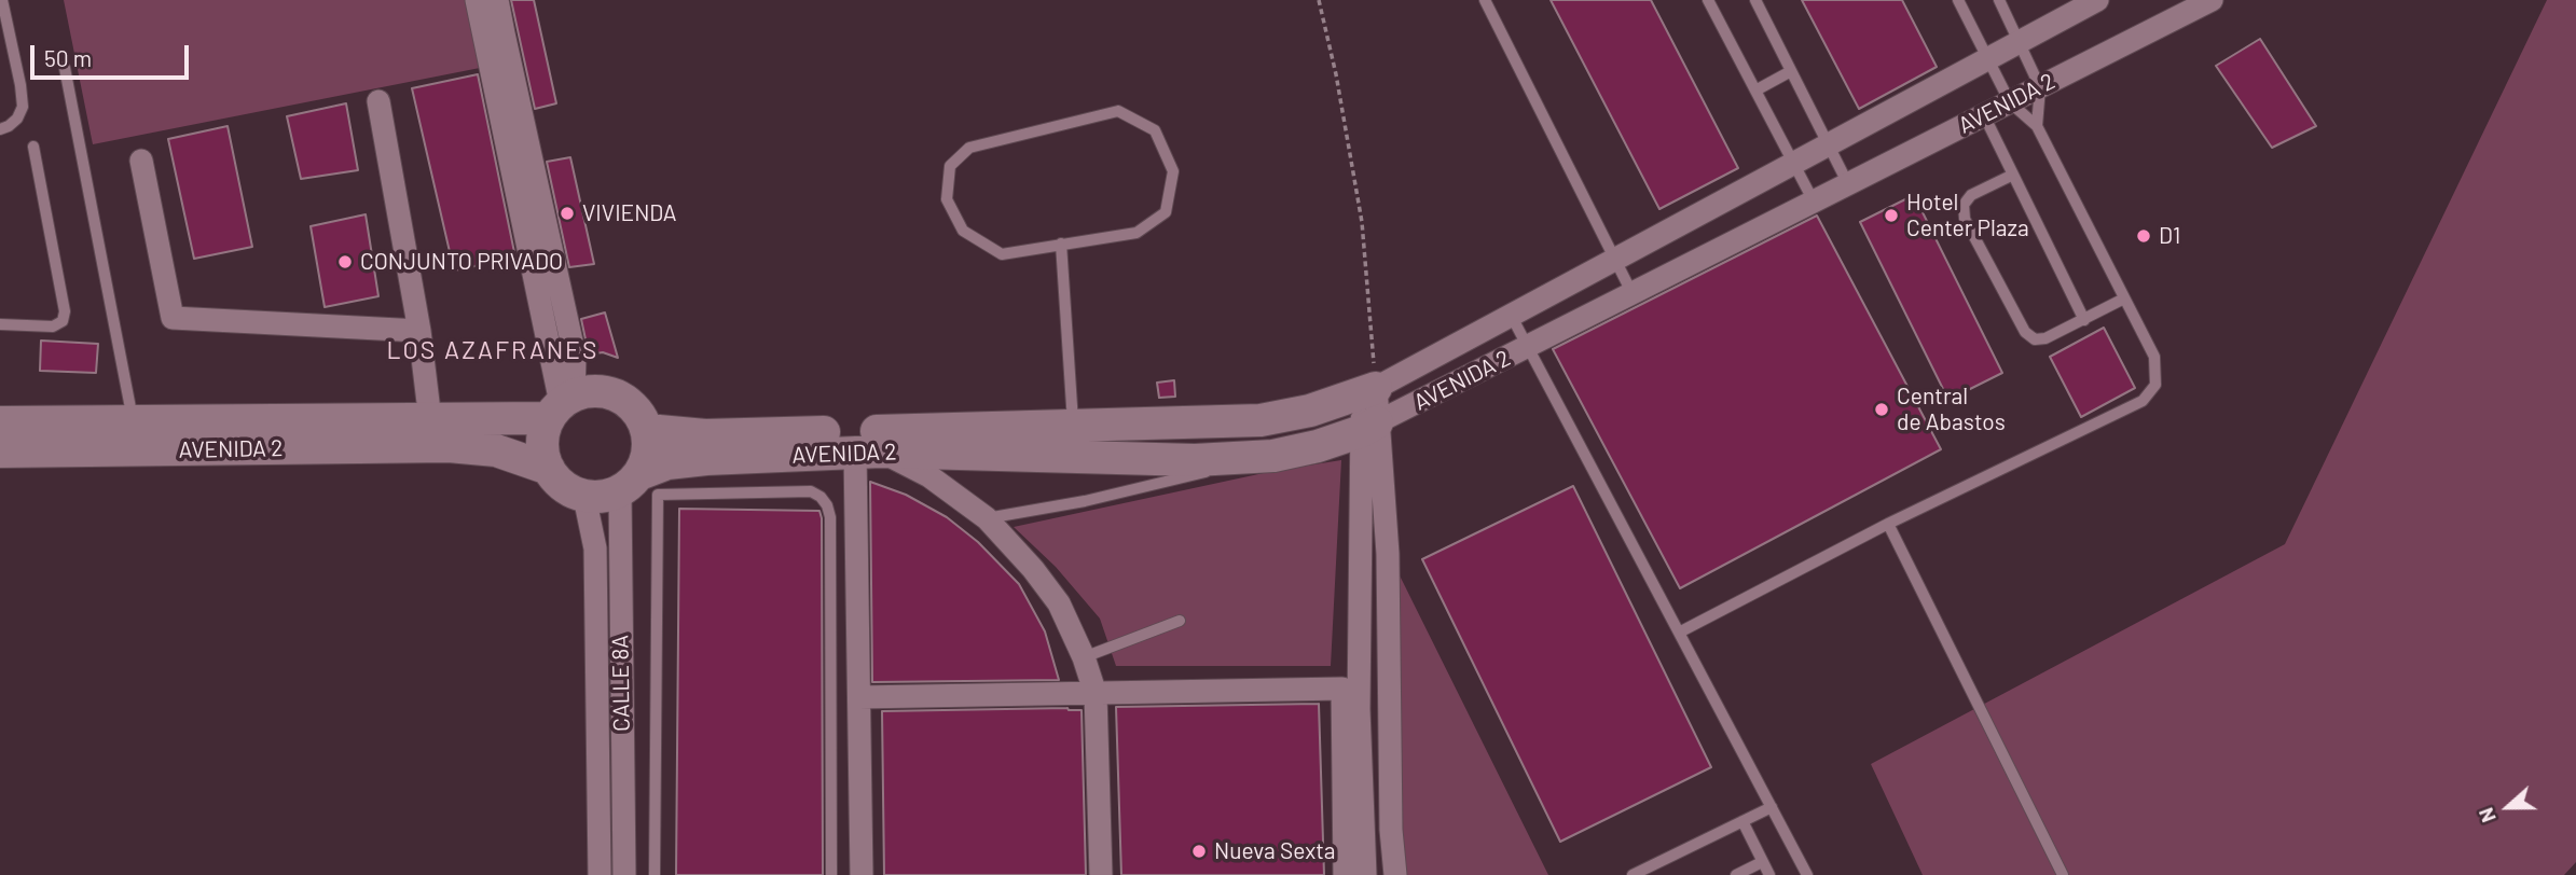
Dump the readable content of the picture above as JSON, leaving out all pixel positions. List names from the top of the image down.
{
  "streets": {
    "street": ["AVENIDA 2", "CALLE 8A"]
  },
  "crossings": [
    ["AVENIDA 2", "CALLE 8A"]
  ],
  "districts": ["LOS AZAFRANES"],
  "places": [
    "VIVIENDA",
    "Hotel Center Plaza",
    "D1",
    "CONJUNTO PRIVADO",
    "Central de Abastos",
    "Nueva Sexta"
  ],
  "scale_bar": "50 m",
  "north": "left"
}
